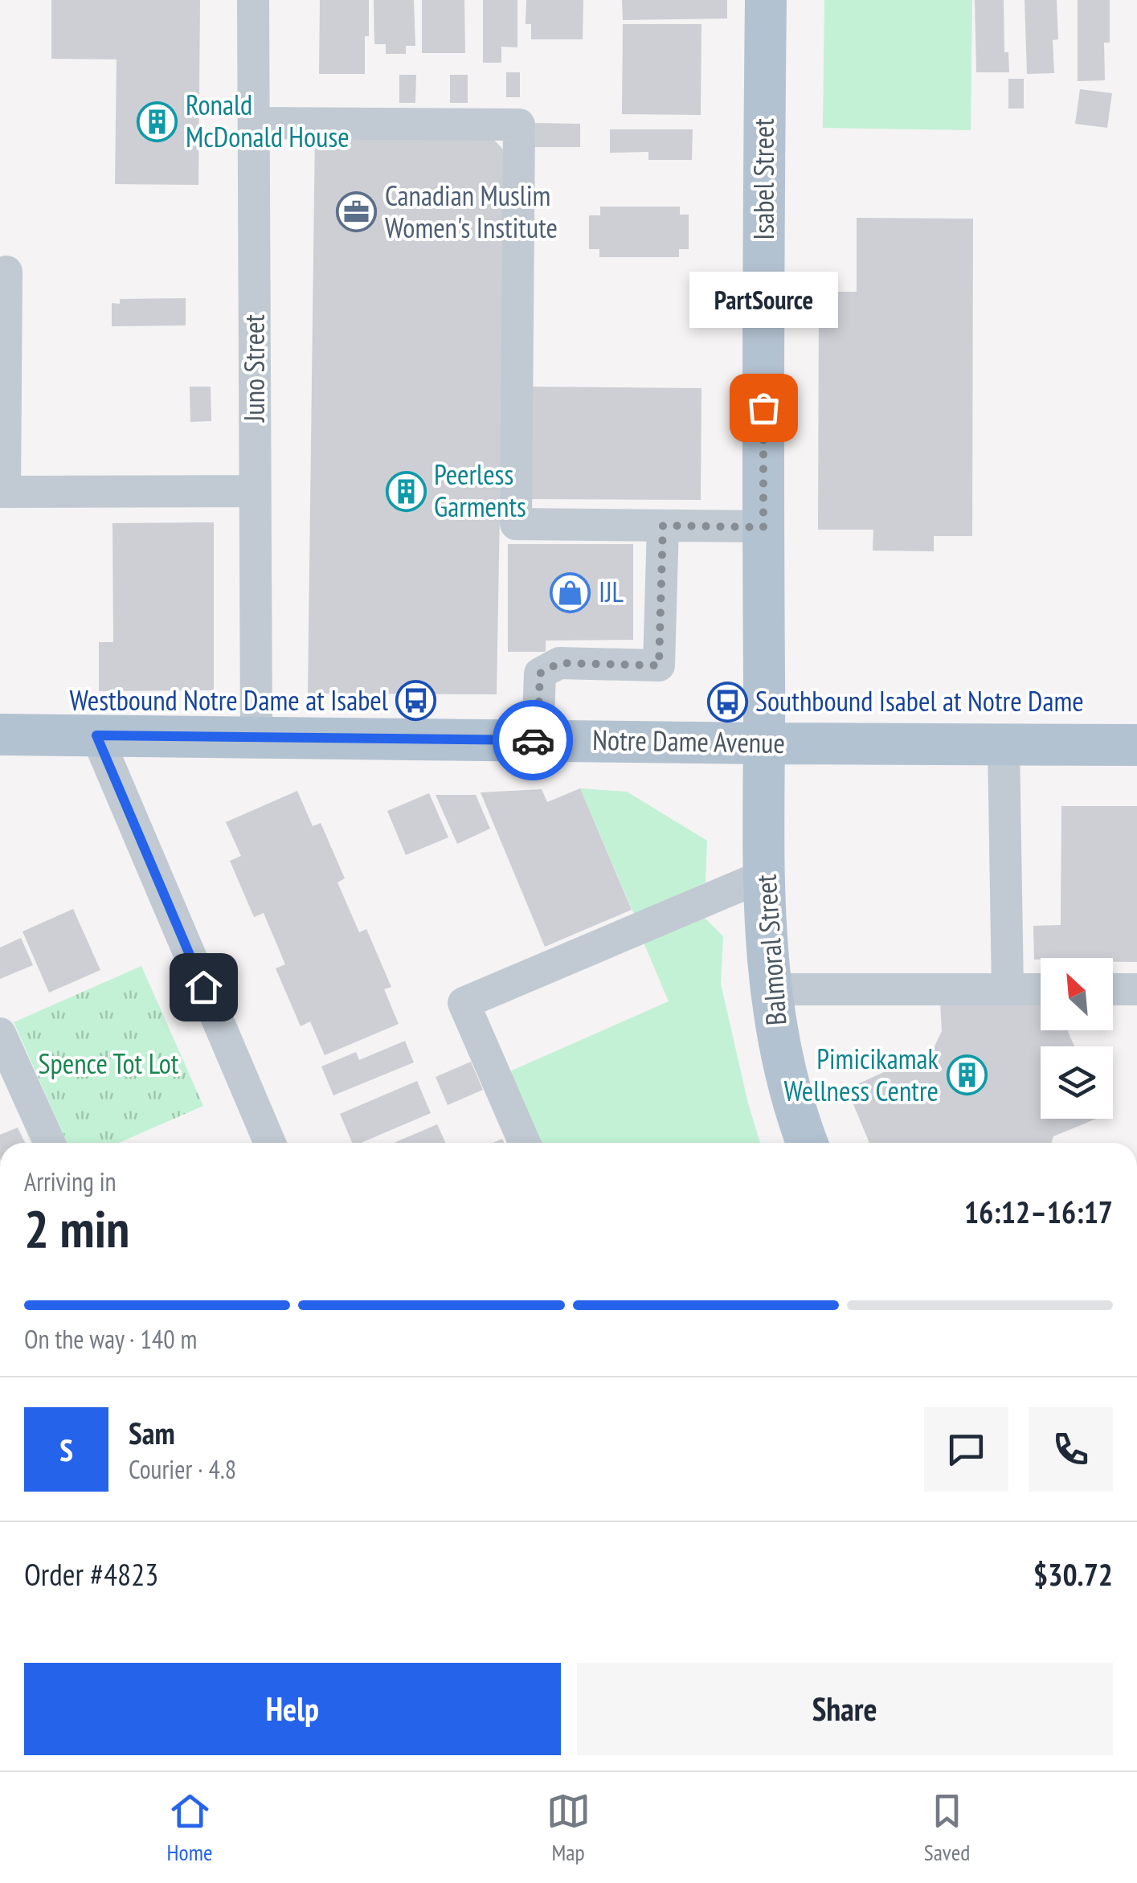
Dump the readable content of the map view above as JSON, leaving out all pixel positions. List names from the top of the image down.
{
  "streets": {
    "main road": ["Isabel Street", "Notre Dame Avenue", "Balmoral Street"],
    "street": ["Juno Street"]
  },
  "crossings": [
    ["Isabel Street", "Notre Dame Avenue"],
    ["Isabel Street", "Balmoral Street"],
    ["Juno Street", "Notre Dame Avenue"],
    ["Notre Dame Avenue", "Balmoral Street"]
  ],
  "parks": ["Spence Tot Lot"],
  "places": {
    "building": ["Ronald McDonald House", "Peerless Garments", "Pimicikamak Wellness Centre"],
    "office": ["Canadian Muslim Women's Institute"],
    "other": ["PartSource"],
    "shop": ["IJL"],
    "bus stop": ["Westbound Notre Dame at Isabel", "Southbound Isabel at Notre Dame"]
  },
  "north": "top left",
  "page": {
    "bubble": "PartSource",
    "heading": ["2 min", "Arriving in", "16:12–16:17"],
    "panel": [
      "Sam",
      "Courier · 4.8",
      "Order #4823",
      "$30.72"
    ],
    "bar": "On the way · 140 m",
    "round": "S",
    "buttons": ["Help", "Share"],
    "tabs": ["Home", "Map", "Saved"]
  }
}
